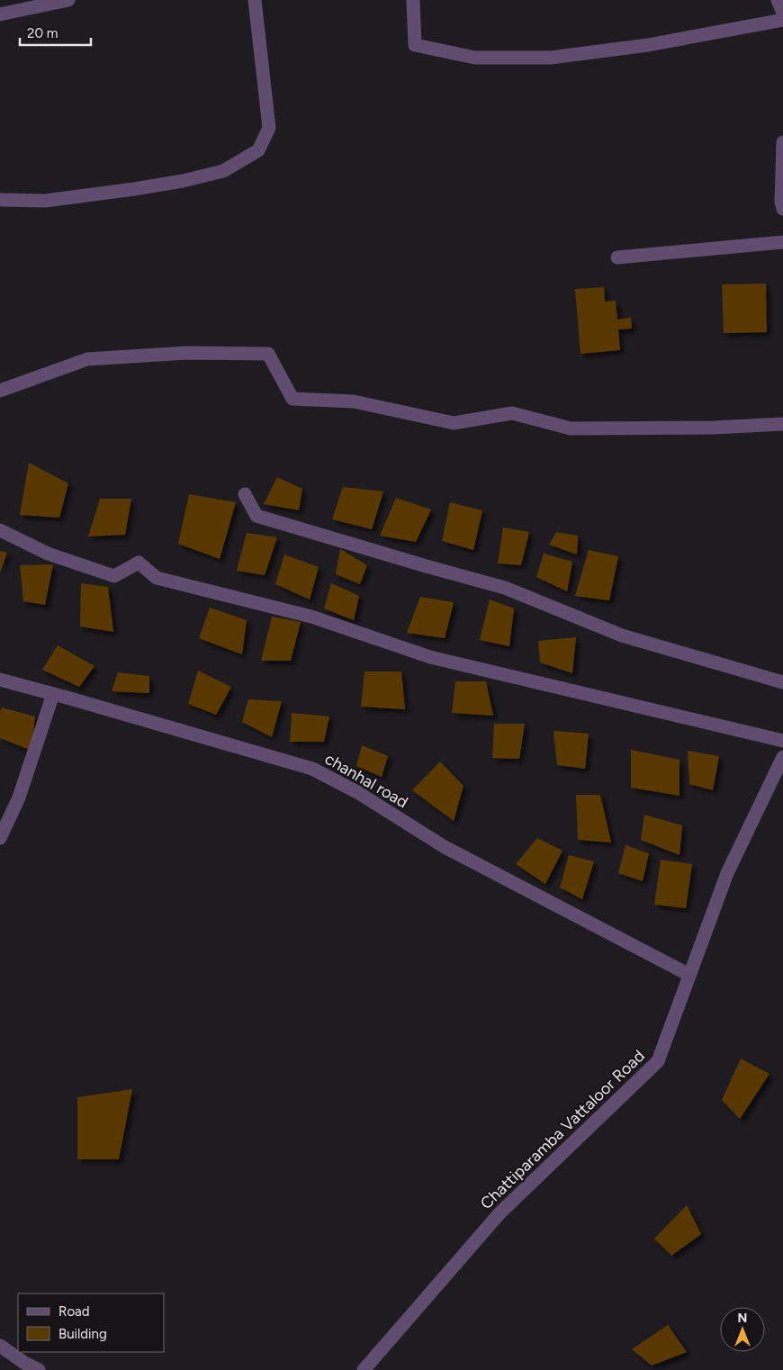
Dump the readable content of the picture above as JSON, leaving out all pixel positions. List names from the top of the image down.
{
  "streets": {
    "street": ["chanhal road", "Chattiparamba Vattaloor Road"]
  },
  "crossings": [
    ["chanhal road", "Chattiparamba Vattaloor Road"]
  ],
  "legend": ["Road", "Building"],
  "scale_bar": "20 m",
  "north": "top"
}
